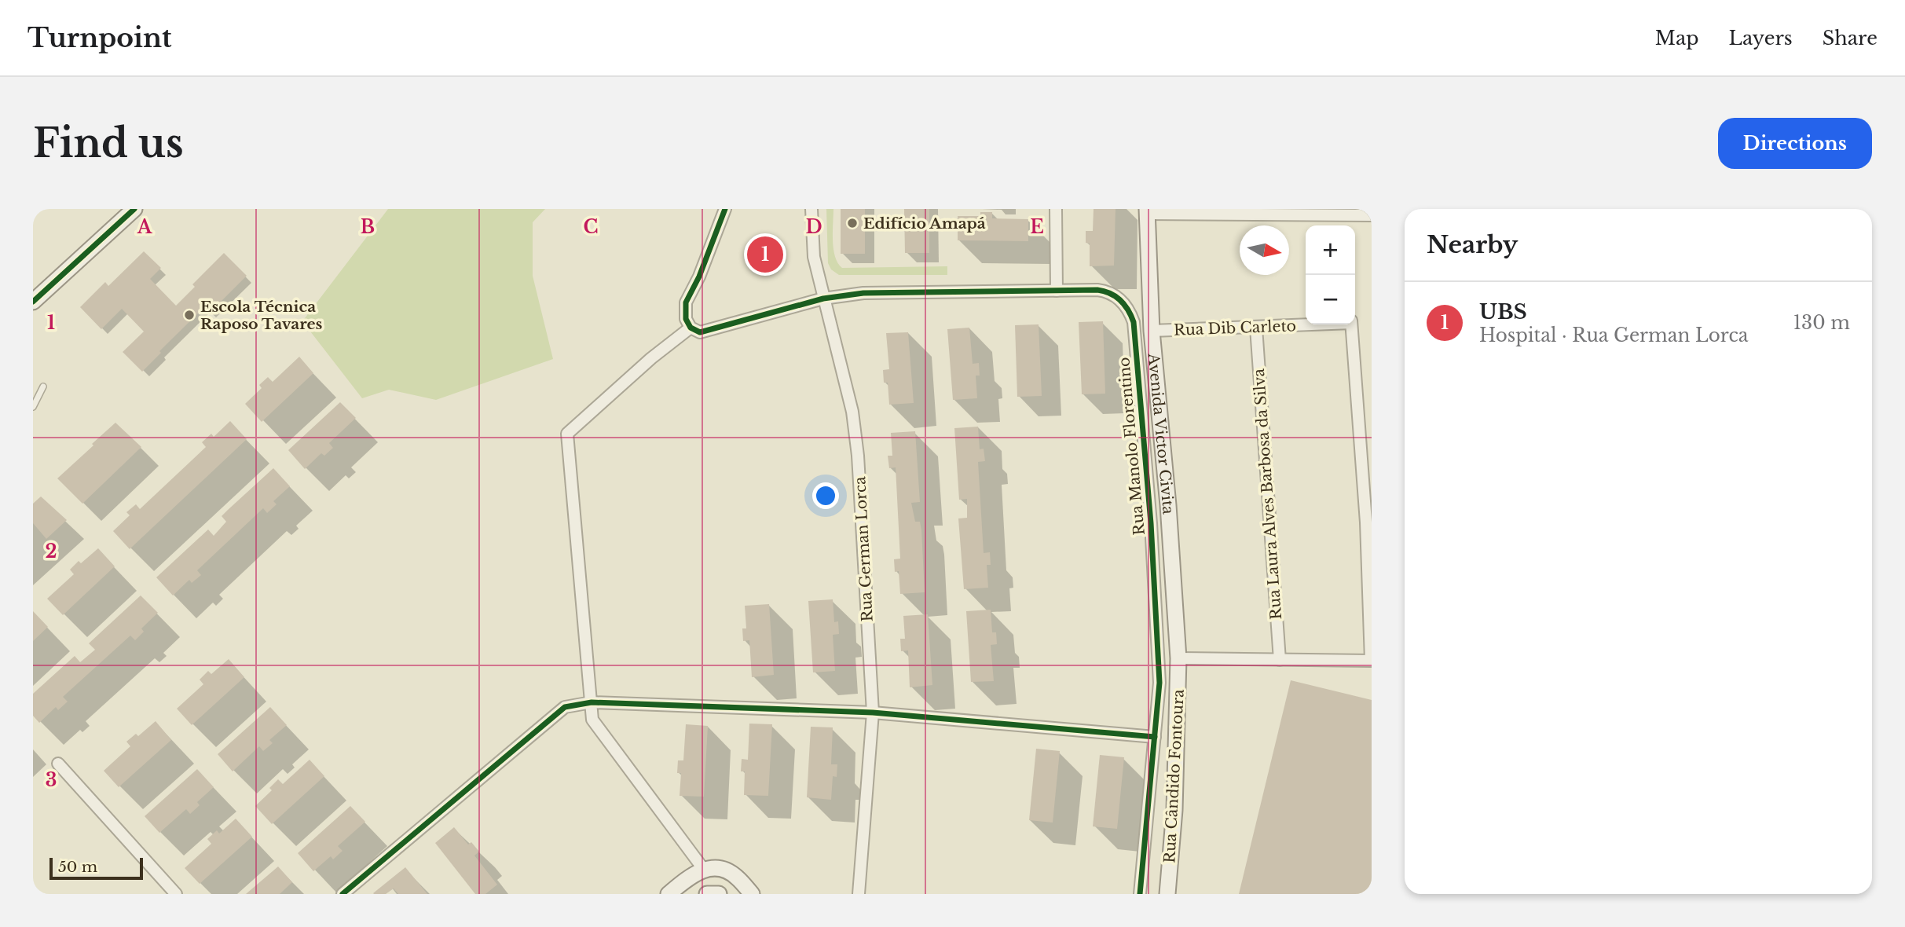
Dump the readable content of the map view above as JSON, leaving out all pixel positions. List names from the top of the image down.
{
  "streets": {
    "main road": ["Avenida Victor Civita", "Rua Cândido Fontoura"],
    "street": [
      "Rua Dib Carleto",
      "Rua Manolo Florentino",
      "Rua Laura Alves Barbosa da Silva",
      "Rua German Lorca"
    ]
  },
  "crossings": [
    ["Rua Dib Carleto", "Avenida Victor Civita"],
    ["Rua Dib Carleto", "Rua Laura Alves Barbosa da Silva"],
    ["Avenida Victor Civita", "Rua Cândido Fontoura"],
    ["Rua Manolo Florentino", "Rua German Lorca"]
  ],
  "places": ["Edifício Amapá", "Escola Técnica Raposo Tavares"],
  "scale_bar": "50 m",
  "north": "right",
  "page": {
    "header": "Turnpoint",
    "nav": ["Map", "Layers", "Share"],
    "buttons": "Directions",
    "title": "Find us",
    "heading": "Nearby",
    "map_buttons": ["+", "−"],
    "pins": "1",
    "list": [
      {
        "mark": "1",
        "name": "UBS",
        "note": "Hospital · Rua German Lorca",
        "value": "130 m"
      }
    ],
    "scale": "50 m"
  },
  "grid": {
    "columns": [
      "A",
      "B",
      "C",
      "D",
      "E"
    ],
    "rows": ["1", "2", "3"]
  }
}
